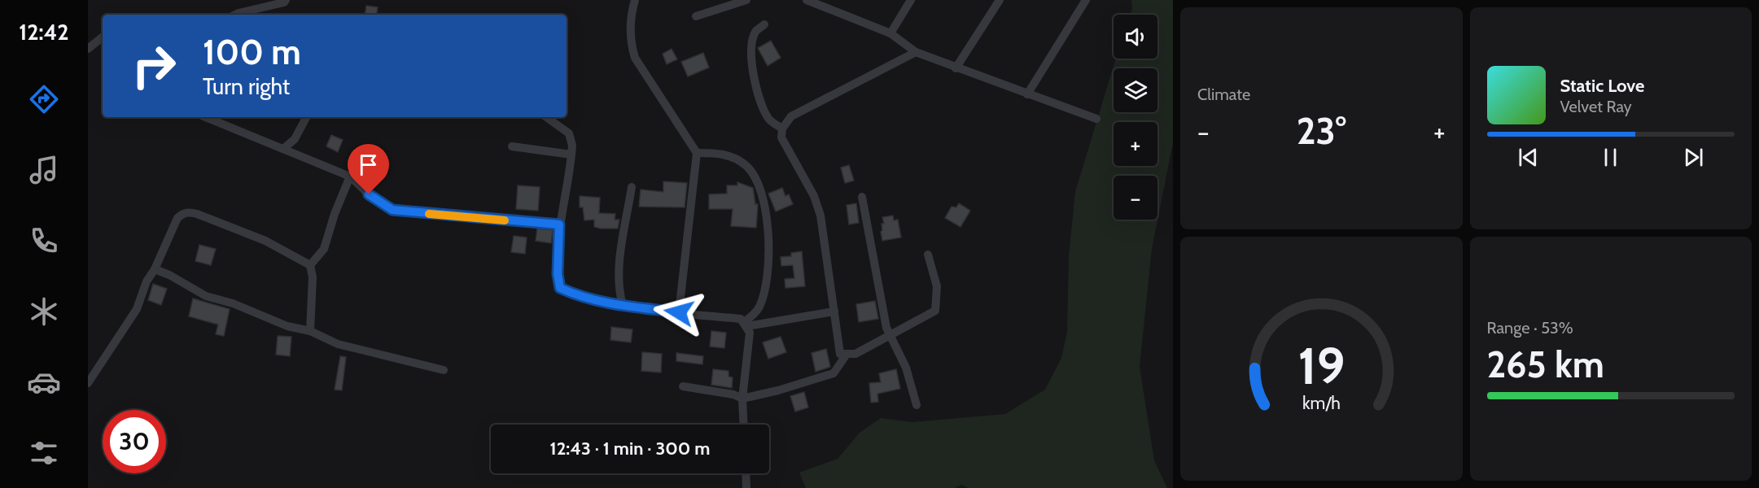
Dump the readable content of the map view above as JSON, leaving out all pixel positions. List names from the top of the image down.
{
  "page": {
    "tabs": "12:42",
    "tile": [
      "Climate",
      ["Range · 53%", "265 km"]
    ],
    "map_buttons": ["+", "−"],
    "turn": ["100 m", "Turn right"],
    "song": ["Static Love", "Velvet Ray"],
    "heat": ["−", "23°", "+"],
    "limit": "30",
    "trip": "12:43 · 1 min · 300 m",
    "gauge": ["19", "km/h"]
  }
}
